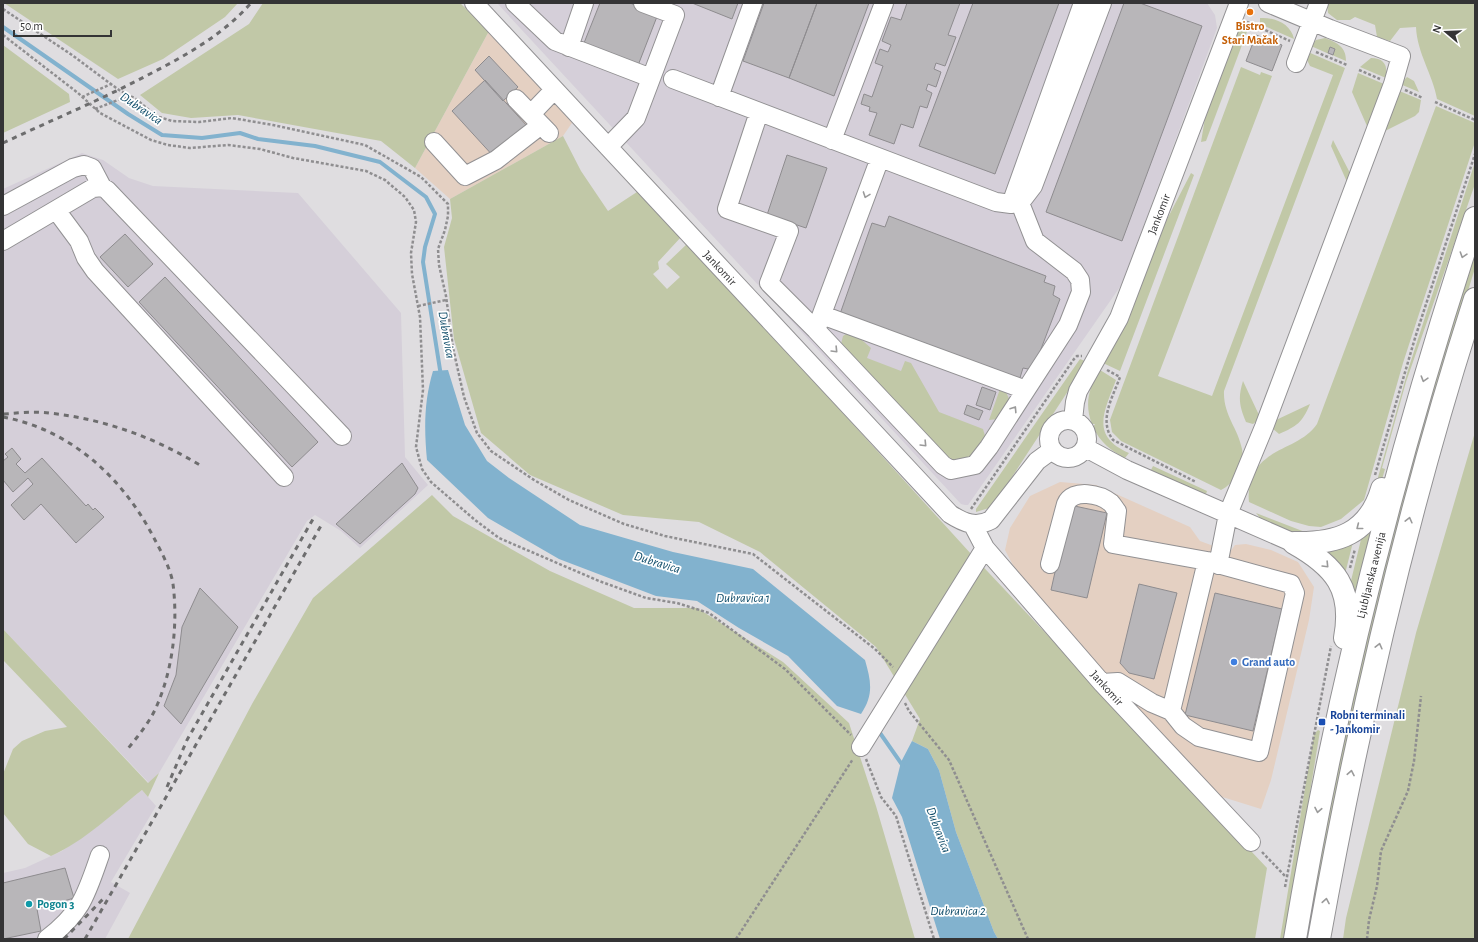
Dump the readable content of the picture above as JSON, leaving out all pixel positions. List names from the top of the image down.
{
  "streets": {
    "main road": ["Ljubljanska avenija"],
    "street": ["Jankomir"]
  },
  "water": ["Dubravica", "Dubravica 1", "Dubravica 2"],
  "places": {
    "other": ["Bistro Stari Mačak", "Grand auto", "Pogon 3"],
    "transit": ["Robni terminali - Jankomir"]
  },
  "scale_bar": "50 m",
  "north": "left"
}
